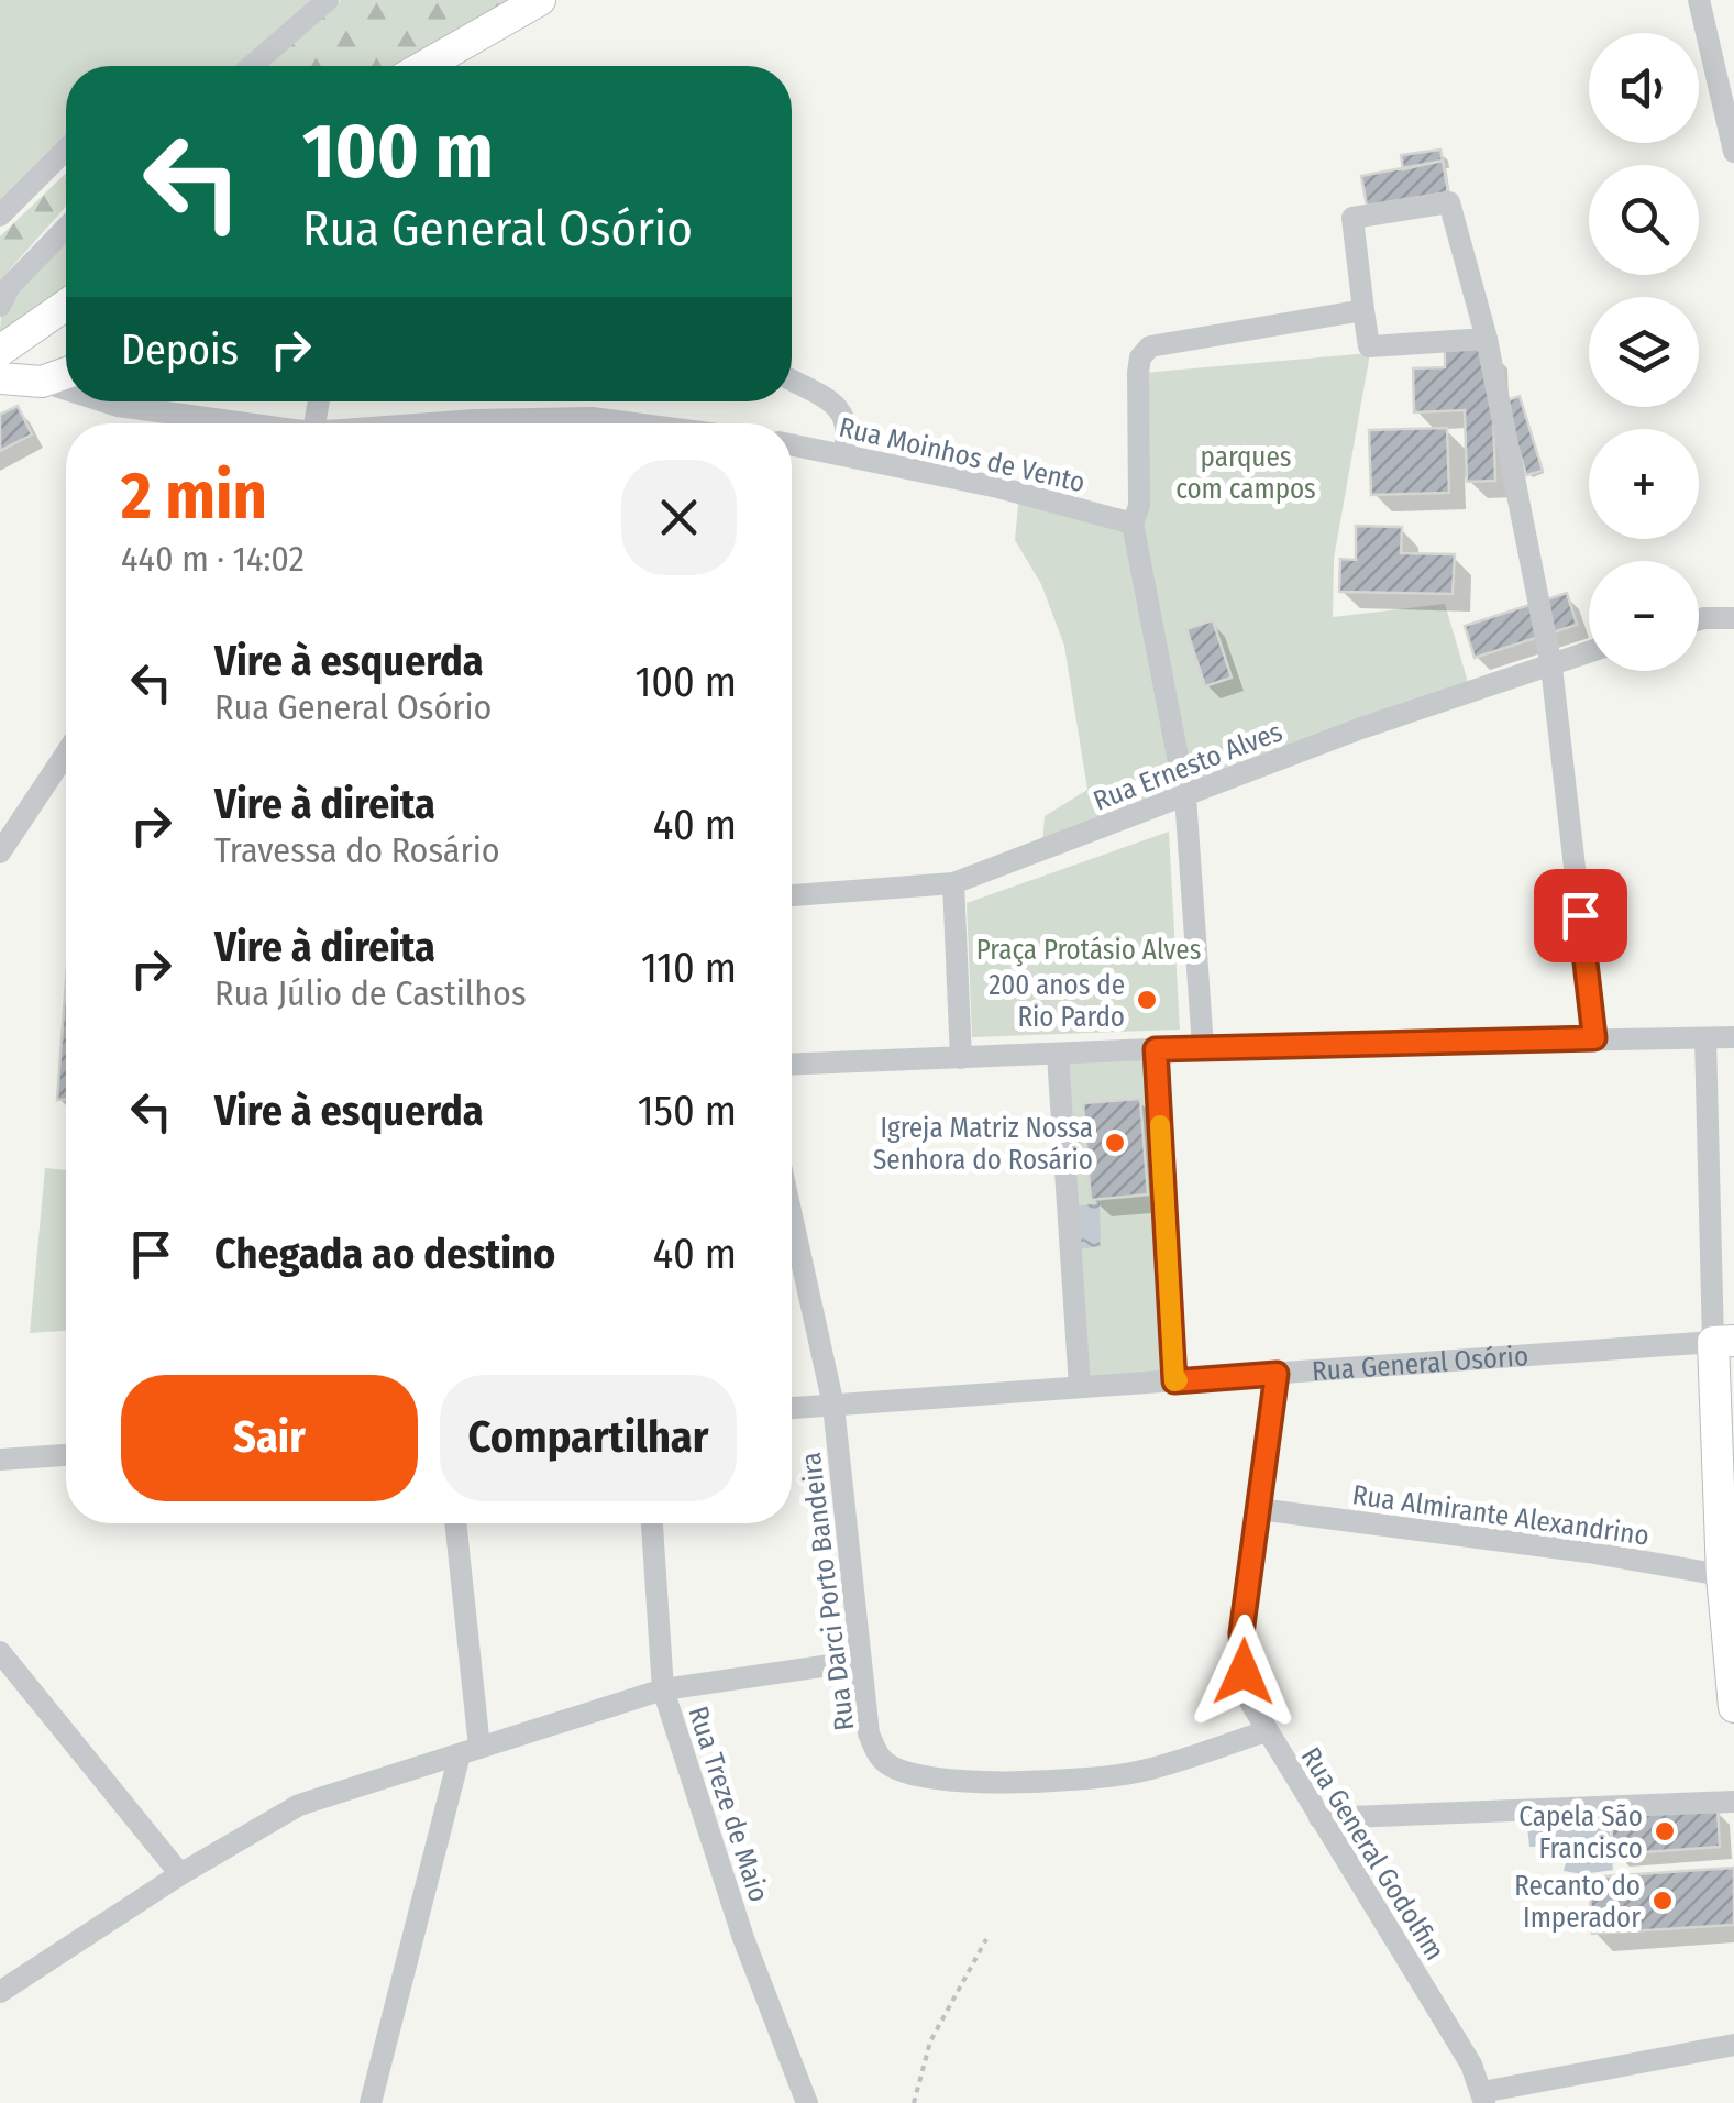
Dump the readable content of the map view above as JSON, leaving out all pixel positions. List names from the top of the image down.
{
  "streets": {
    "street": [
      "Rua Moinhos de Vento",
      "Rua Ernesto Alves",
      "Rua General Osório",
      "Rua Almirante Alexandrino",
      "Rua Darci Porto Bandeira",
      "Rua Treze de Maio",
      "Rua General Godolfim"
    ]
  },
  "crossings": [
    ["Rua General Osório", "Rua Darci Porto Bandeira"],
    ["Rua General Osório", "Rua General Godolfim"],
    ["Rua Almirante Alexandrino", "Rua General Godolfim"],
    ["Rua Darci Porto Bandeira", "Rua General Godolfim"]
  ],
  "parks": ["parques com campos", "Praça Protásio Alves"],
  "places": [
    "200 anos de Rio Pardo",
    "Igreja Matriz Nossa Senhora do Rosário",
    "Capela São Francisco",
    "Recanto do Imperador"
  ],
  "page": {
    "map_buttons": ["+", "−"],
    "turn": ["100 m", "Rua General Osório"],
    "then": "Depois",
    "heading": ["2 min", "440 m · 14:02"],
    "list": [
      {
        "name": "Vire à esquerda",
        "note": "Rua General Osório",
        "value": "100 m"
      },
      {
        "name": "Vire à direita",
        "note": "Travessa do Rosário",
        "value": "40 m"
      },
      {
        "name": "Vire à direita",
        "note": "Rua Júlio de Castilhos",
        "value": "110 m"
      },
      {
        "name": "Vire à esquerda",
        "value": "150 m"
      },
      {
        "name": "Chegada ao destino",
        "value": "40 m"
      }
    ],
    "buttons": ["Sair", "Compartilhar"]
  }
}
